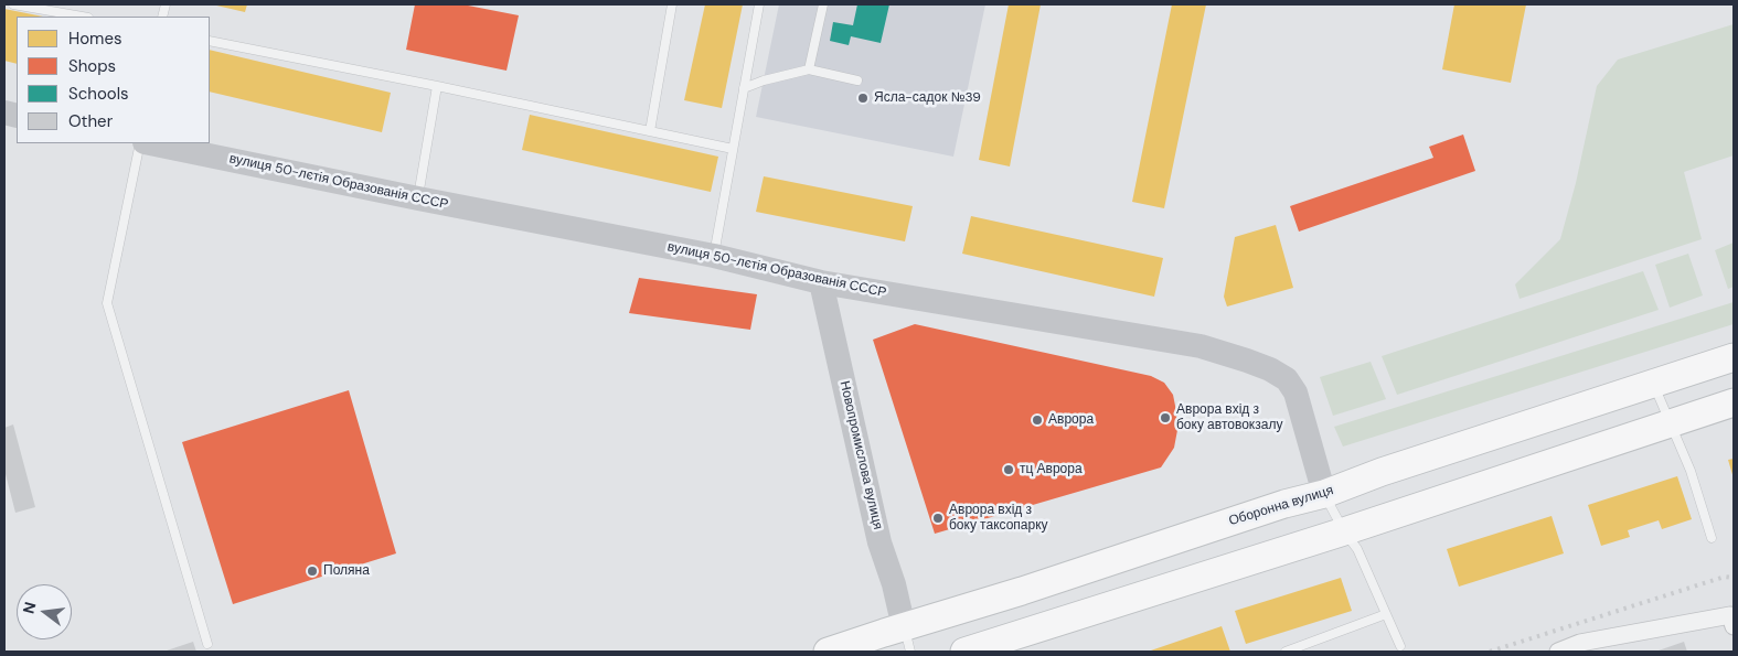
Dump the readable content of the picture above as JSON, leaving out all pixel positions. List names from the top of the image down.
{
  "streets": {
    "main road": ["Оборонна вулиця"],
    "street": ["вулиця 50-лєтія Образованія СССР", "Новопромислова вулиця"]
  },
  "crossings": [
    ["вулиця 50-лєтія Образованія СССР", "Новопромислова вулиця"],
    ["вулиця 50-лєтія Образованія СССР", "Оборонна вулиця"],
    ["Новопромислова вулиця", "Оборонна вулиця"]
  ],
  "places": [
    "Ясла-садок №39",
    "Аврора вхід з боку автовокзалу",
    "Аврора",
    "тц Аврора",
    "Аврора вхід з боку таксопарку",
    "Поляна"
  ],
  "legend": [
    "Homes",
    "Shops",
    "Schools",
    "Other"
  ],
  "north": "left"
}
